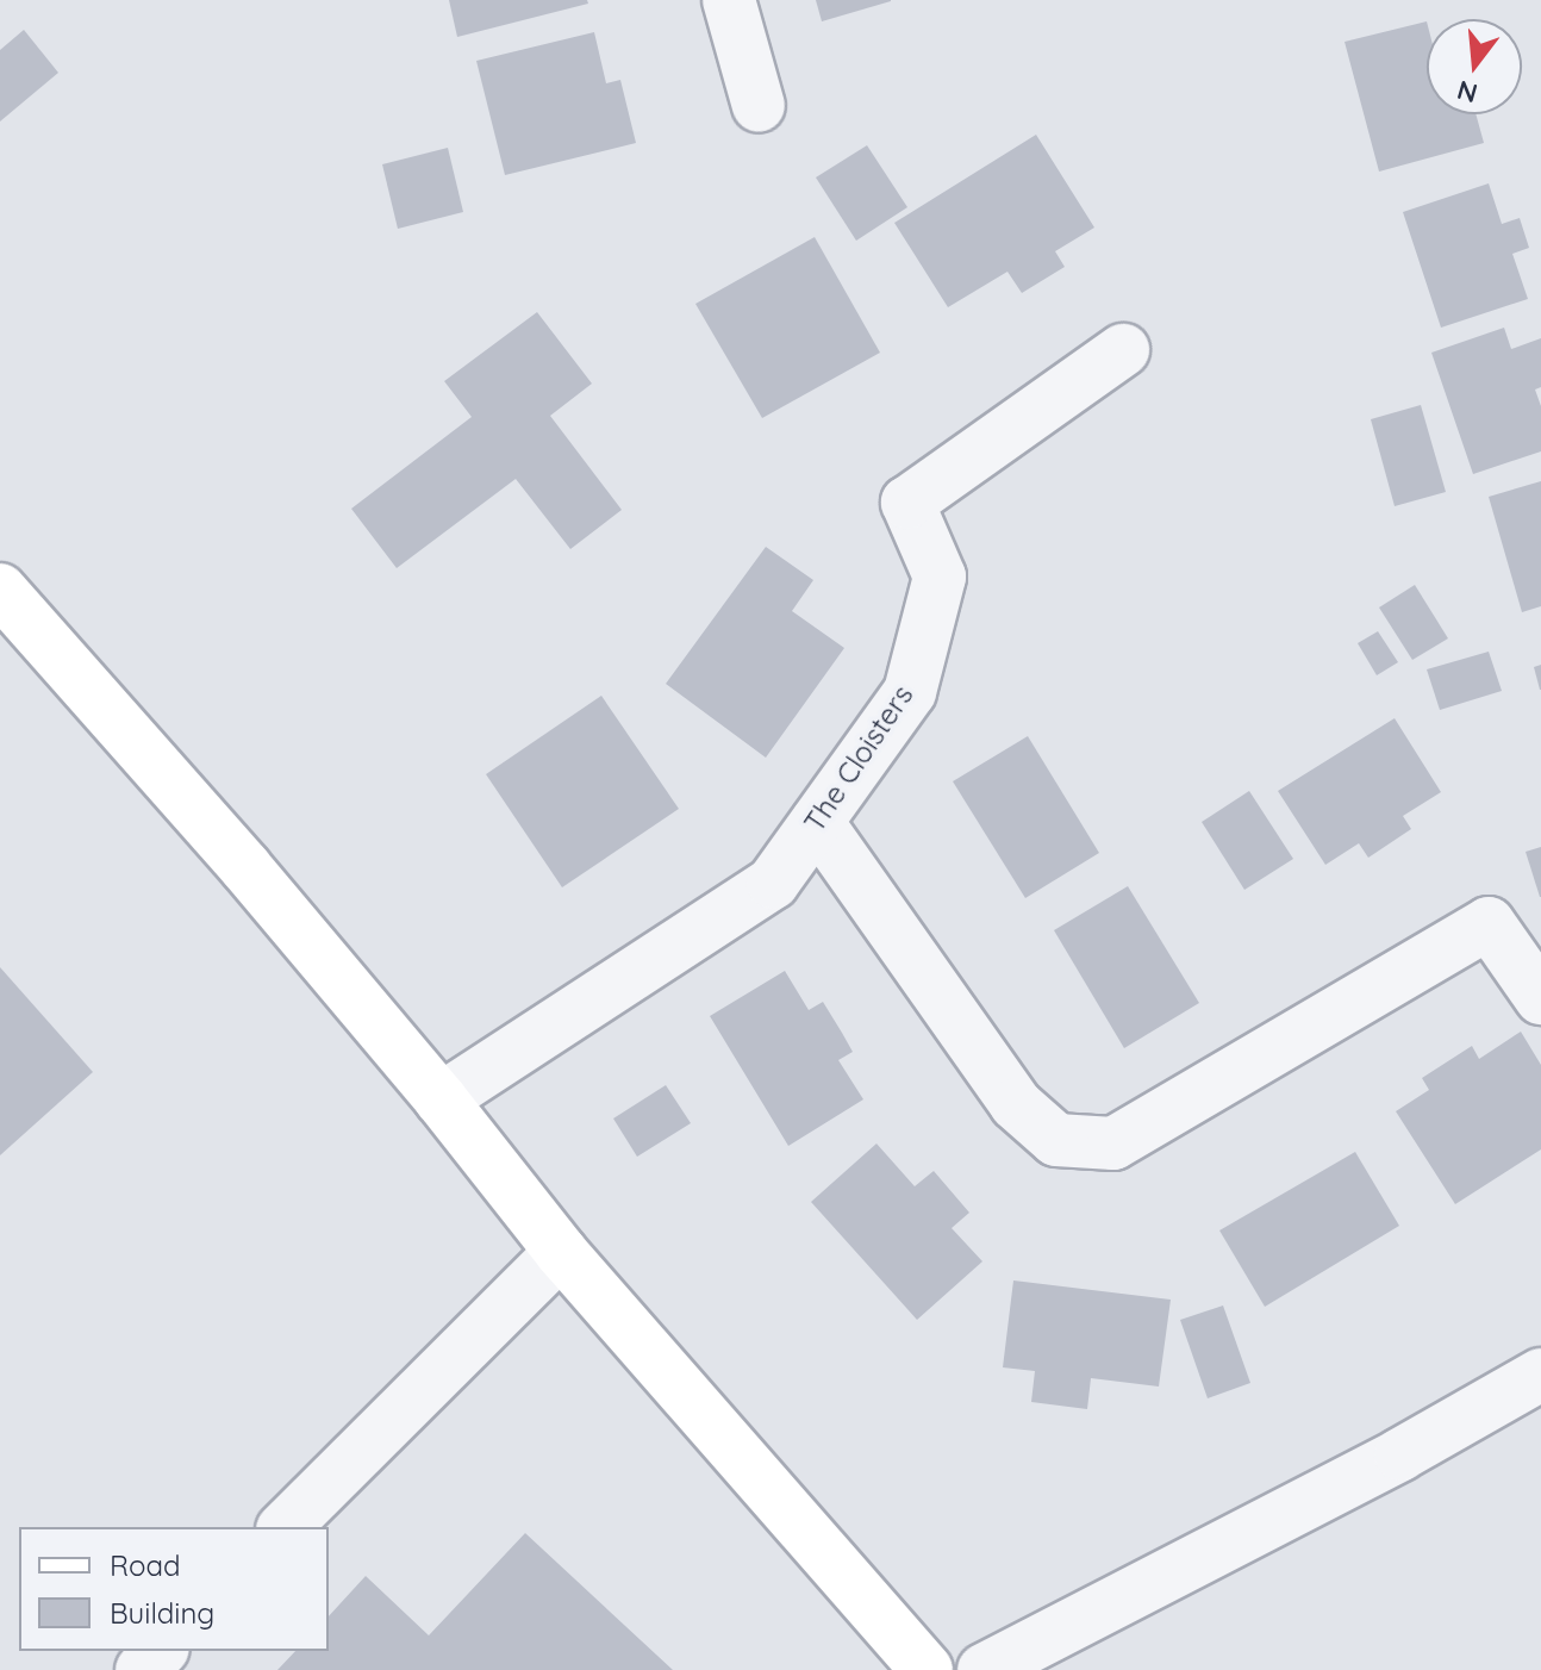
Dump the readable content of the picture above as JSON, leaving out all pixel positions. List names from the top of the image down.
{
  "streets": {
    "street": ["The Cloisters"]
  },
  "legend": ["Road", "Building"],
  "north": "bottom"
}
